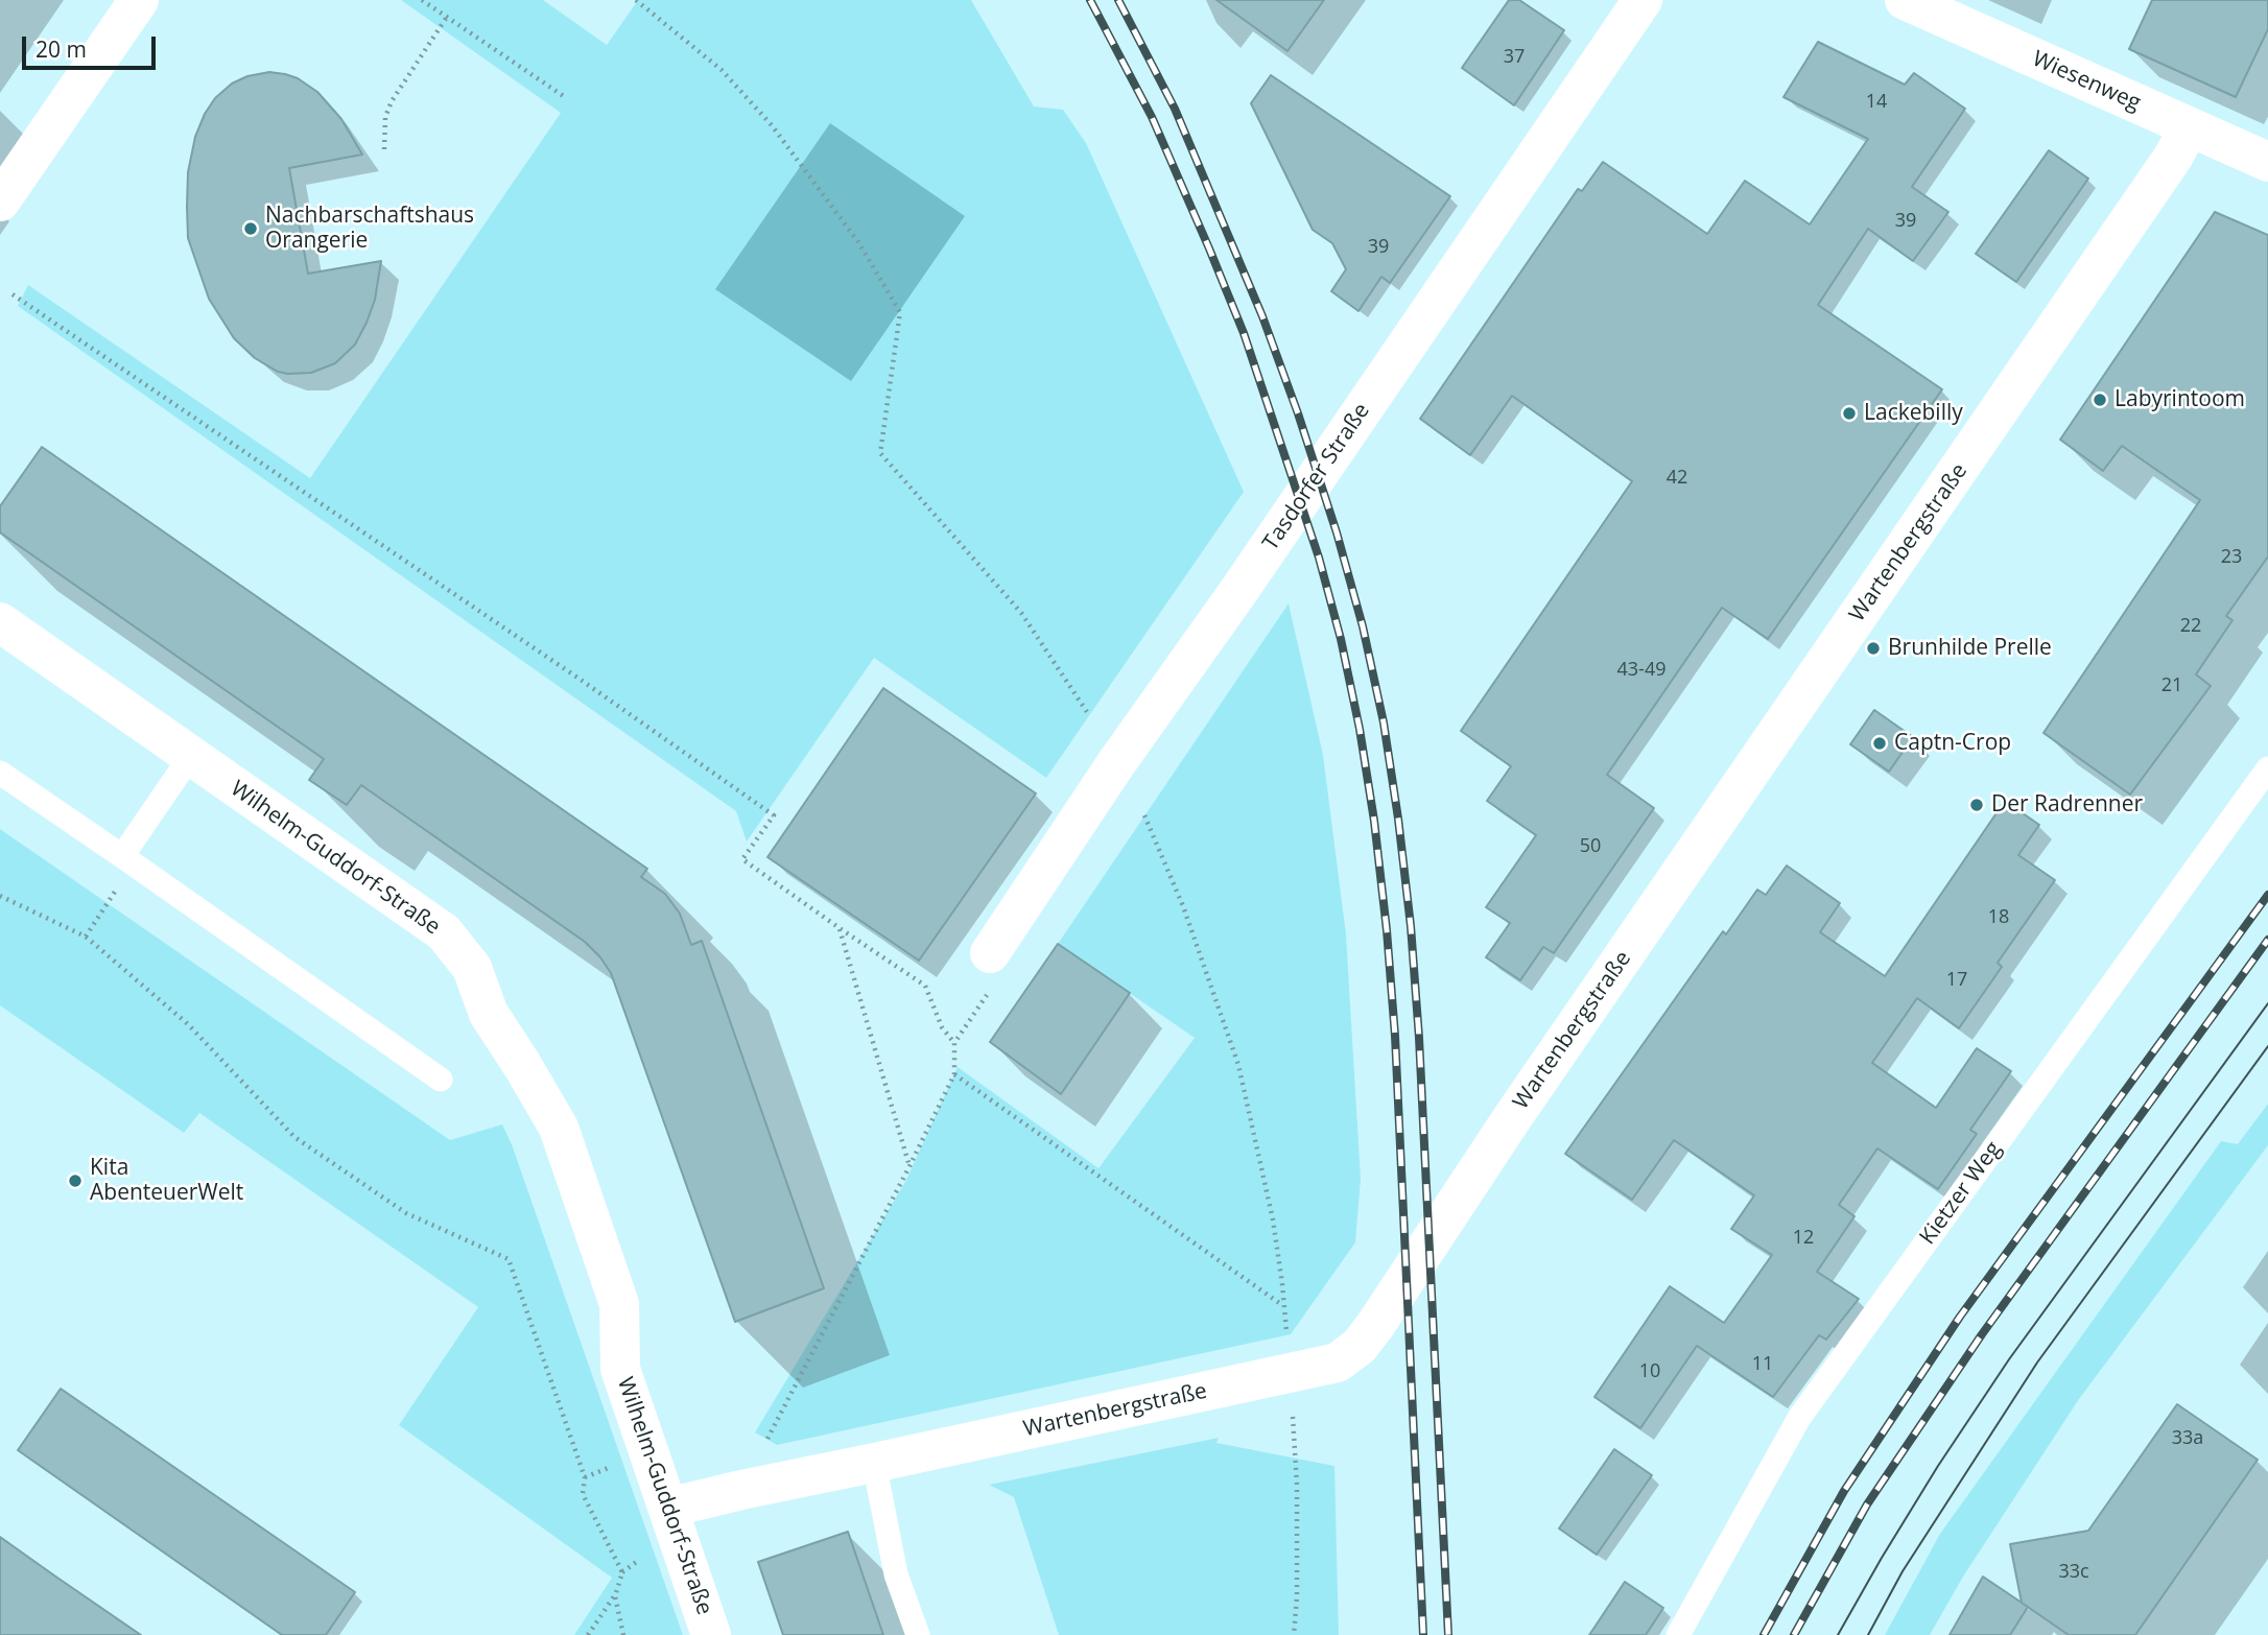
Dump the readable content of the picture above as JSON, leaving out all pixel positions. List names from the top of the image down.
{
  "streets": {
    "street": [
      "Wiesenweg",
      "Tasdorfer Straße",
      "Wartenbergstraße",
      "Wilhelm-Guddorf-Straße"
    ],
    "lane": ["Kietzer Weg"]
  },
  "crossings": [
    ["Wiesenweg", "Wartenbergstraße"],
    ["Wartenbergstraße", "Wilhelm-Guddorf-Straße"]
  ],
  "places": [
    "Nachbarschaftshaus Orangerie",
    "Labyrintoom",
    "Lackebilly",
    "Brunhilde Prelle",
    "Captn-Crop",
    "Der Radrenner",
    "Kita AbenteuerWelt"
  ],
  "house_numbers": [
    "37",
    "14",
    "39",
    "39",
    "42",
    "23",
    "22",
    "43-49",
    "21",
    "50",
    "18",
    "17",
    "12",
    "11",
    "10",
    "33a",
    "33c"
  ],
  "scale_bar": "20 m"
}
